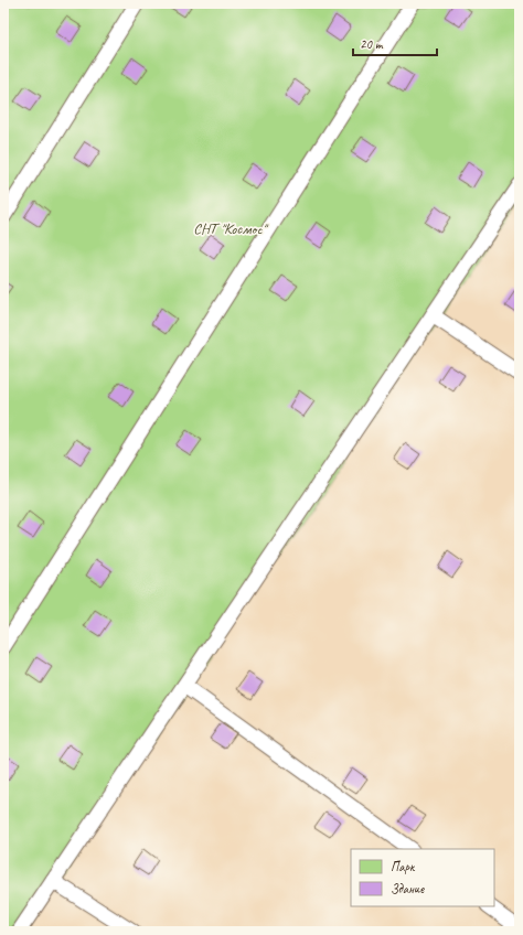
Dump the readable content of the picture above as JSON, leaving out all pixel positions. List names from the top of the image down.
{
  "parks": ["СНТ \"Космос\""],
  "legend": ["Парк", "Здание"],
  "scale_bar": "20 m"
}
